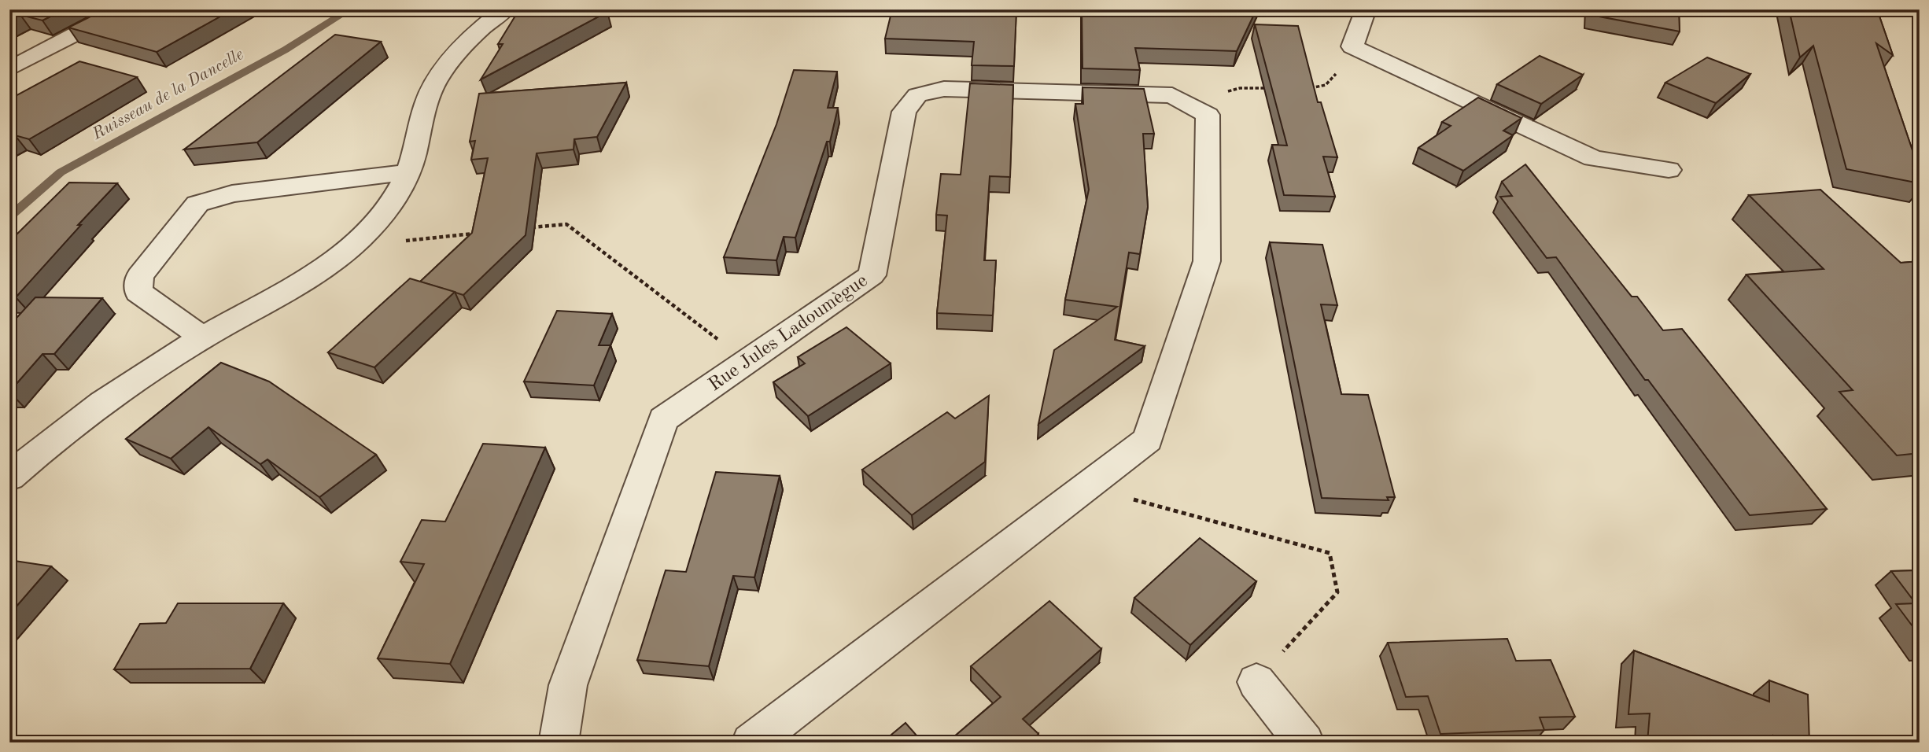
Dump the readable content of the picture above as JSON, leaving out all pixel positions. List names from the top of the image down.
{
  "streets": {
    "street": ["Rue Jules Ladoumègue"]
  },
  "water": ["Ruisseau de la Dancelle"]
}
